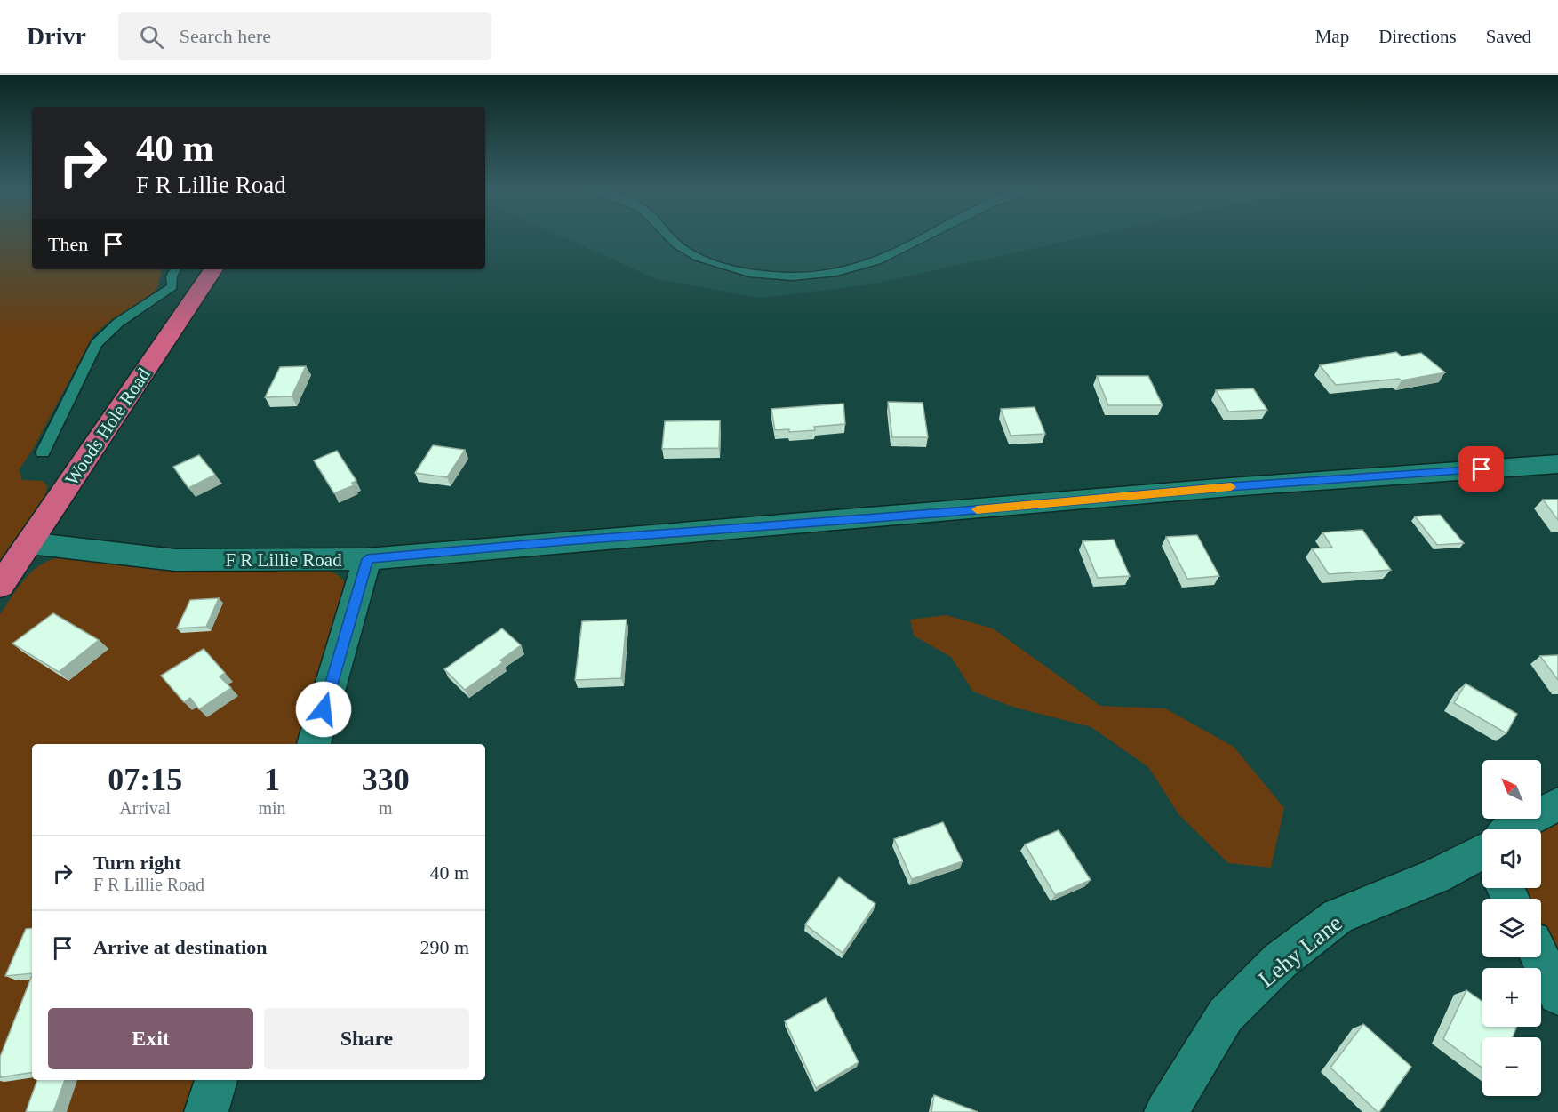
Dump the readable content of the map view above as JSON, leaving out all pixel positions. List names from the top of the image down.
{
  "streets": {
    "highway": ["Woods Hole Road"],
    "street": ["F R Lillie Road", "Lehy Lane"]
  },
  "crossings": [
    ["Woods Hole Road", "F R Lillie Road"]
  ],
  "north": "top left",
  "page": {
    "header": "Drivr",
    "search": "Search here",
    "nav": ["Map", "Directions", "Saved"],
    "turn": ["40 m", "F R Lillie Road"],
    "then": "Then",
    "eta": [
      "07:15",
      "Arrival",
      "1",
      "min",
      "330",
      "m"
    ],
    "map_buttons": ["+", "−"],
    "list": [
      {
        "name": "Turn right",
        "note": "F R Lillie Road",
        "value": "40 m"
      },
      {
        "name": "Arrive at destination",
        "value": "290 m"
      }
    ],
    "buttons": ["Exit", "Share"]
  }
}
